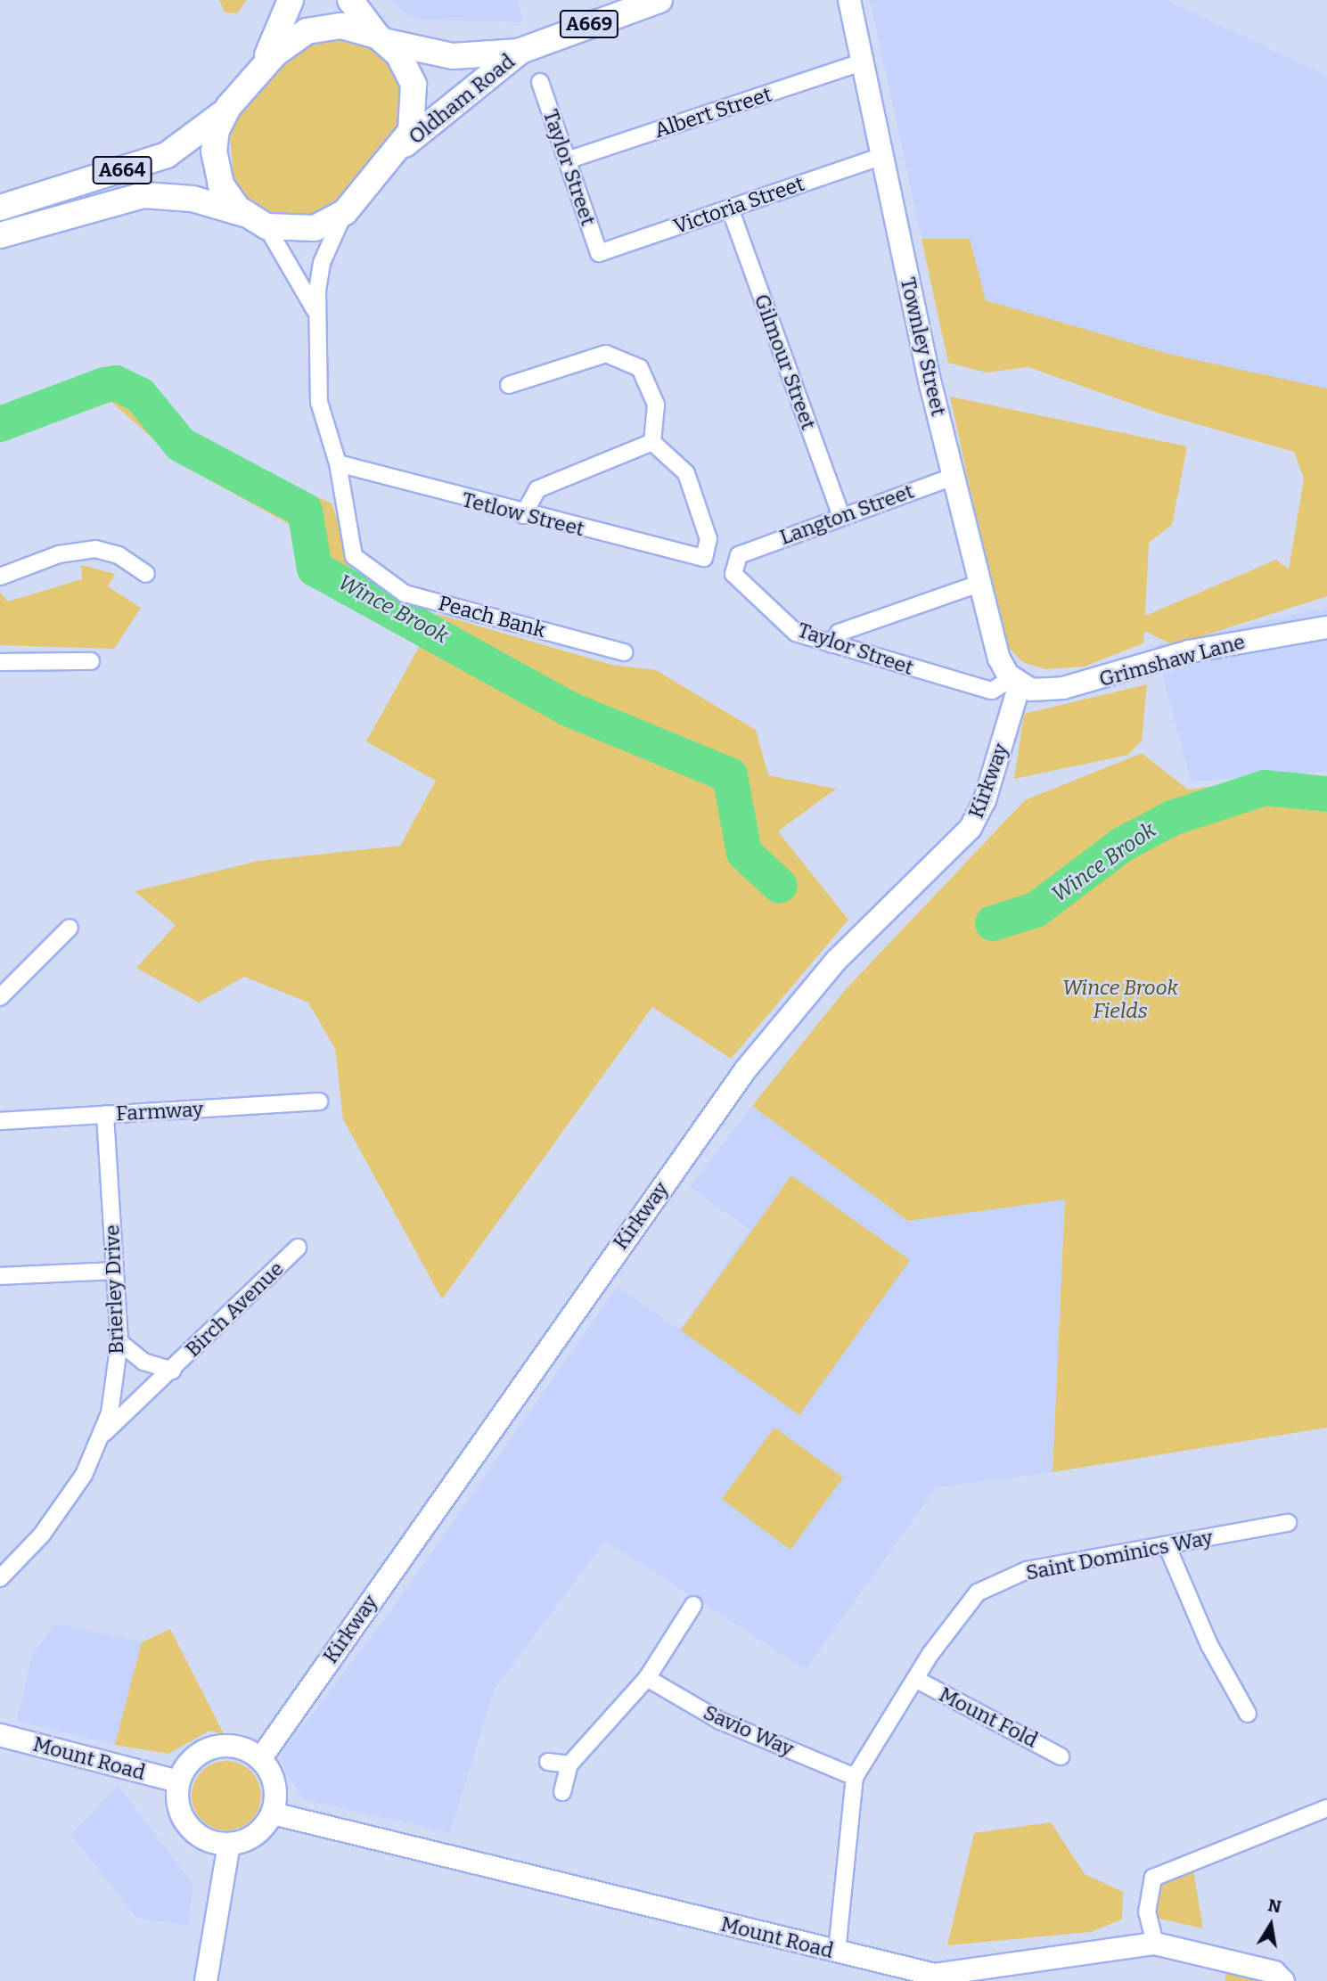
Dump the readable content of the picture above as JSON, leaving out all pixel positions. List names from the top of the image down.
{
  "streets": {
    "main road": ["A669", "Oldham Road", "A664"],
    "street": [
      "Albert Street",
      "Taylor Street",
      "Victoria Street",
      "Townley Street",
      "Gilmour Street",
      "Tetlow Street",
      "Langton Street",
      "Peach Bank",
      "Grimshaw Lane",
      "Kirkway",
      "Farmway",
      "Brierley Drive",
      "Birch Avenue",
      "Saint Dominics Way",
      "Mount Fold",
      "Savio Way",
      "Mount Road"
    ]
  },
  "crossings": [
    ["Oldham Road", "A664"],
    ["Oldham Road", "Peach Bank"],
    ["Albert Street", "Taylor Street"],
    ["Albert Street", "Townley Street"],
    ["Taylor Street", "Victoria Street"],
    ["Taylor Street", "Townley Street"],
    ["Taylor Street", "Langton Street"],
    ["Taylor Street", "Grimshaw Lane"],
    ["Taylor Street", "Kirkway"],
    ["A664", "Peach Bank"],
    ["Victoria Street", "Townley Street"],
    ["Victoria Street", "Gilmour Street"],
    ["Townley Street", "Langton Street"],
    ["Townley Street", "Grimshaw Lane"],
    ["Townley Street", "Kirkway"],
    ["Gilmour Street", "Langton Street"],
    ["Tetlow Street", "Peach Bank"],
    ["Grimshaw Lane", "Kirkway"],
    ["Kirkway", "Mount Road"],
    ["Farmway", "Brierley Drive"],
    ["Brierley Drive", "Birch Avenue"],
    ["Saint Dominics Way", "Mount Fold"],
    ["Saint Dominics Way", "Savio Way"],
    ["Saint Dominics Way", "Mount Road"]
  ],
  "water": ["Wince Brook"],
  "parks": ["Wince Brook Fields"],
  "north": "top"
}
